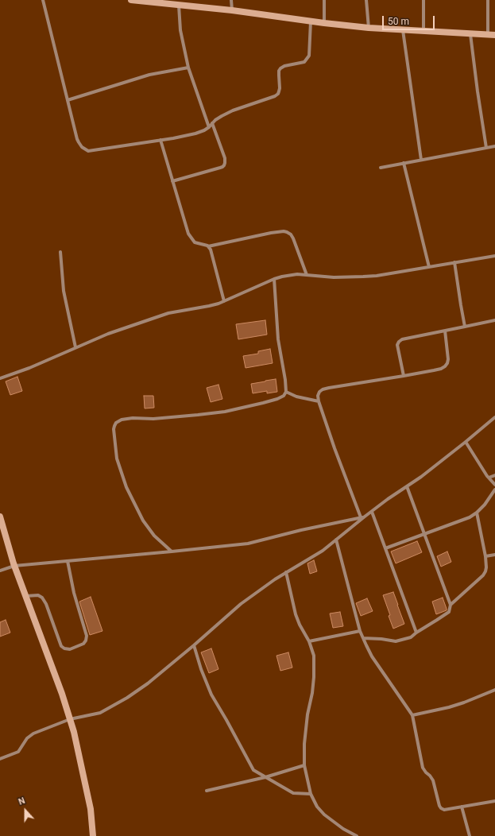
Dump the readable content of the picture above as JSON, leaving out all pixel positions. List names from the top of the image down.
{
  "scale_bar": "50 m",
  "north": "top"
}
